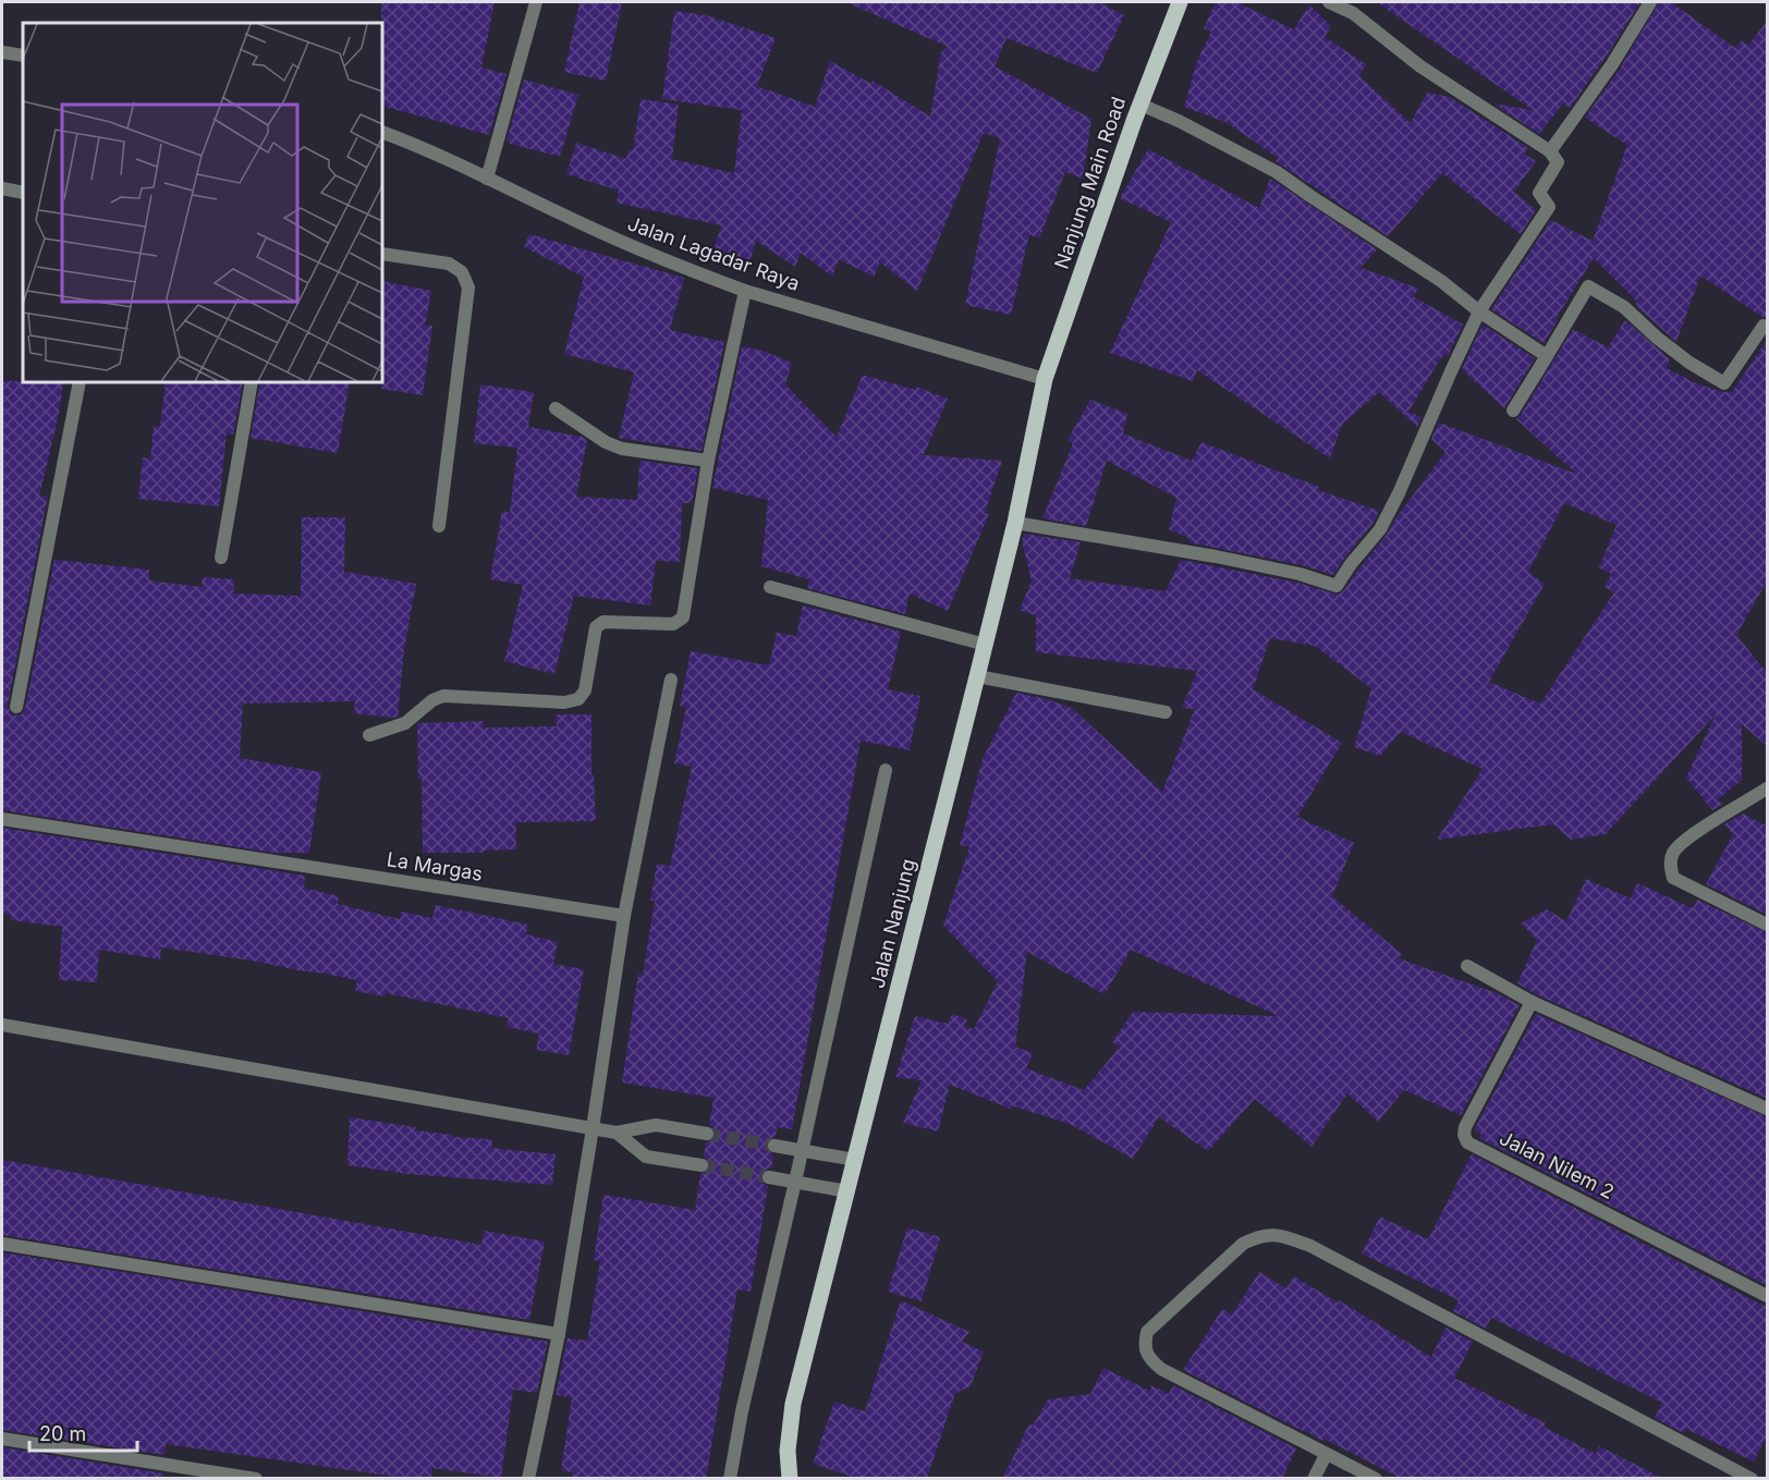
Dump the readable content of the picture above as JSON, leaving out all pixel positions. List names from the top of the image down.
{
  "streets": {
    "main road": ["Nanjung Main Road", "Jalan Nanjung"],
    "street": ["Jalan Lagadar Raya", "La Margas", "Jalan Nilem 2"]
  },
  "crossings": [
    ["Nanjung Main Road", "Jalan Lagadar Raya"],
    ["Nanjung Main Road", "Jalan Nanjung"],
    ["Jalan Lagadar Raya", "Jalan Nanjung"]
  ],
  "scale_bar": "20 m"
}
